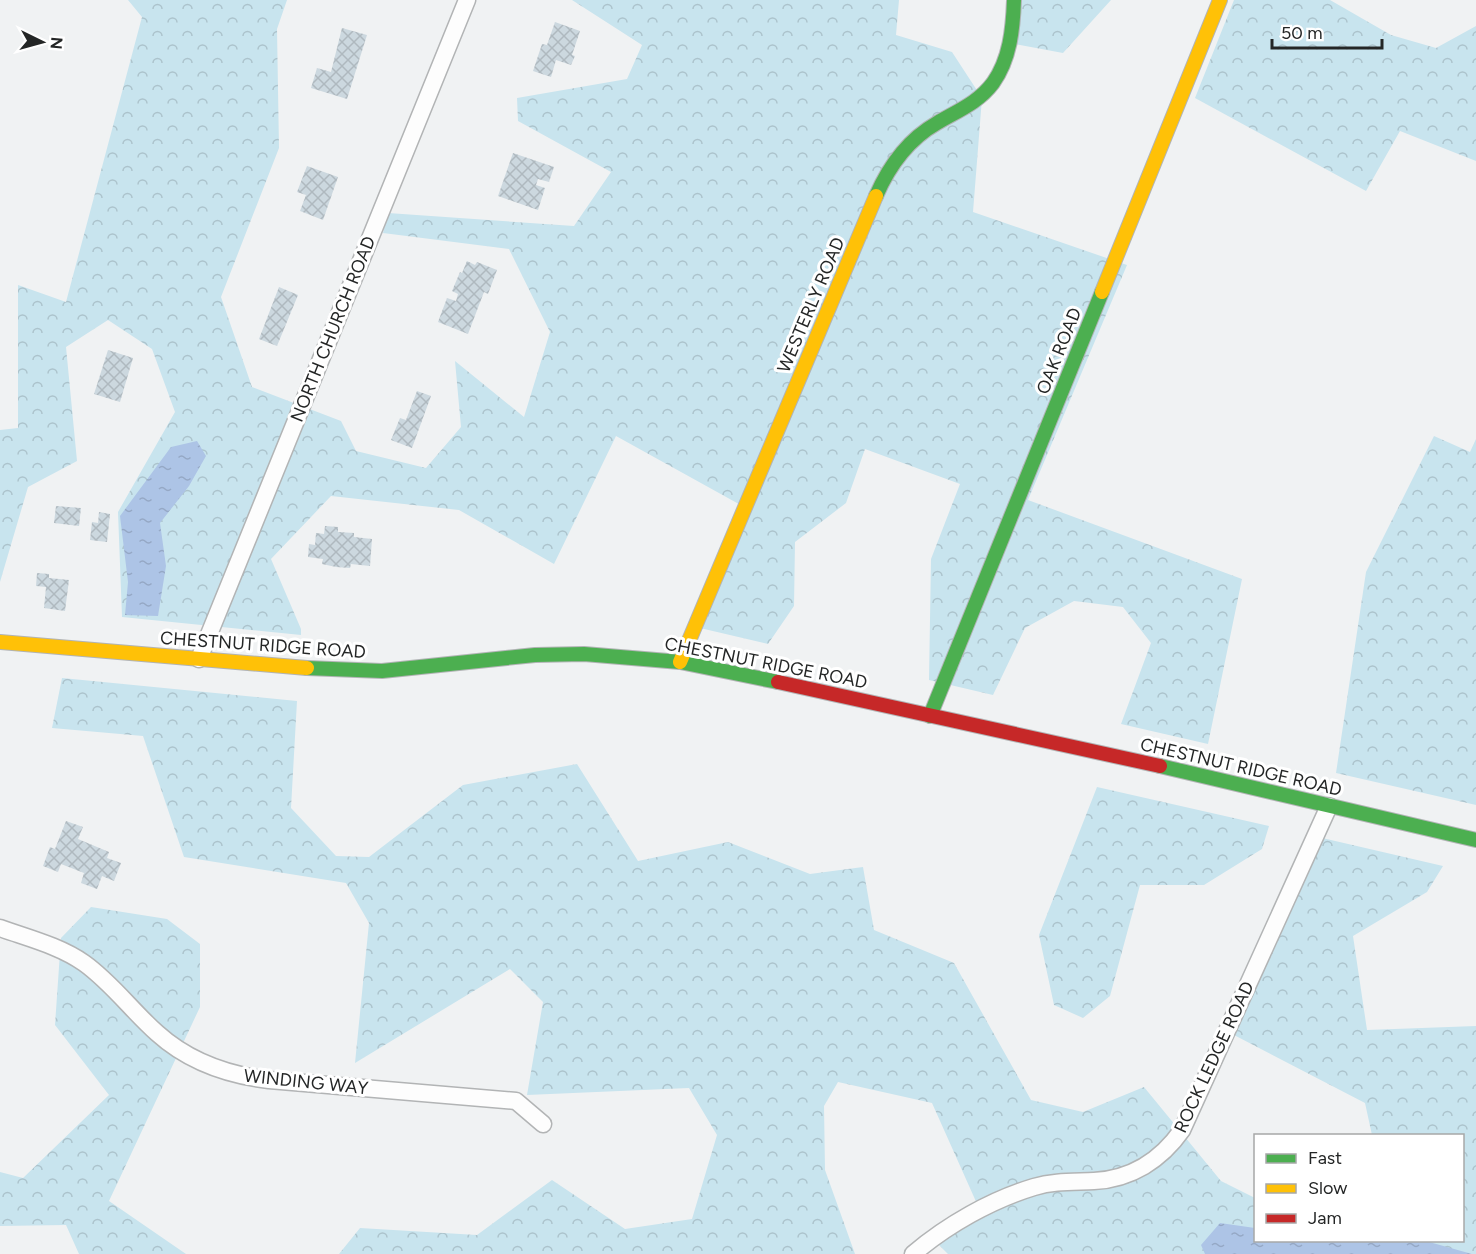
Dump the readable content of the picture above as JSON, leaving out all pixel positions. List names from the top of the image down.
{
  "streets": {
    "street": [
      "WESTERLY ROAD",
      "NORTH CHURCH ROAD",
      "OAK ROAD",
      "CHESTNUT RIDGE ROAD",
      "ROCK LEDGE ROAD",
      "WINDING WAY"
    ]
  },
  "crossings": [
    ["WESTERLY ROAD", "CHESTNUT RIDGE ROAD"],
    ["NORTH CHURCH ROAD", "CHESTNUT RIDGE ROAD"],
    ["OAK ROAD", "CHESTNUT RIDGE ROAD"],
    ["CHESTNUT RIDGE ROAD", "ROCK LEDGE ROAD"]
  ],
  "legend": ["Fast", "Slow", "Jam"],
  "scale_bar": "50 m",
  "north": "right"
}
